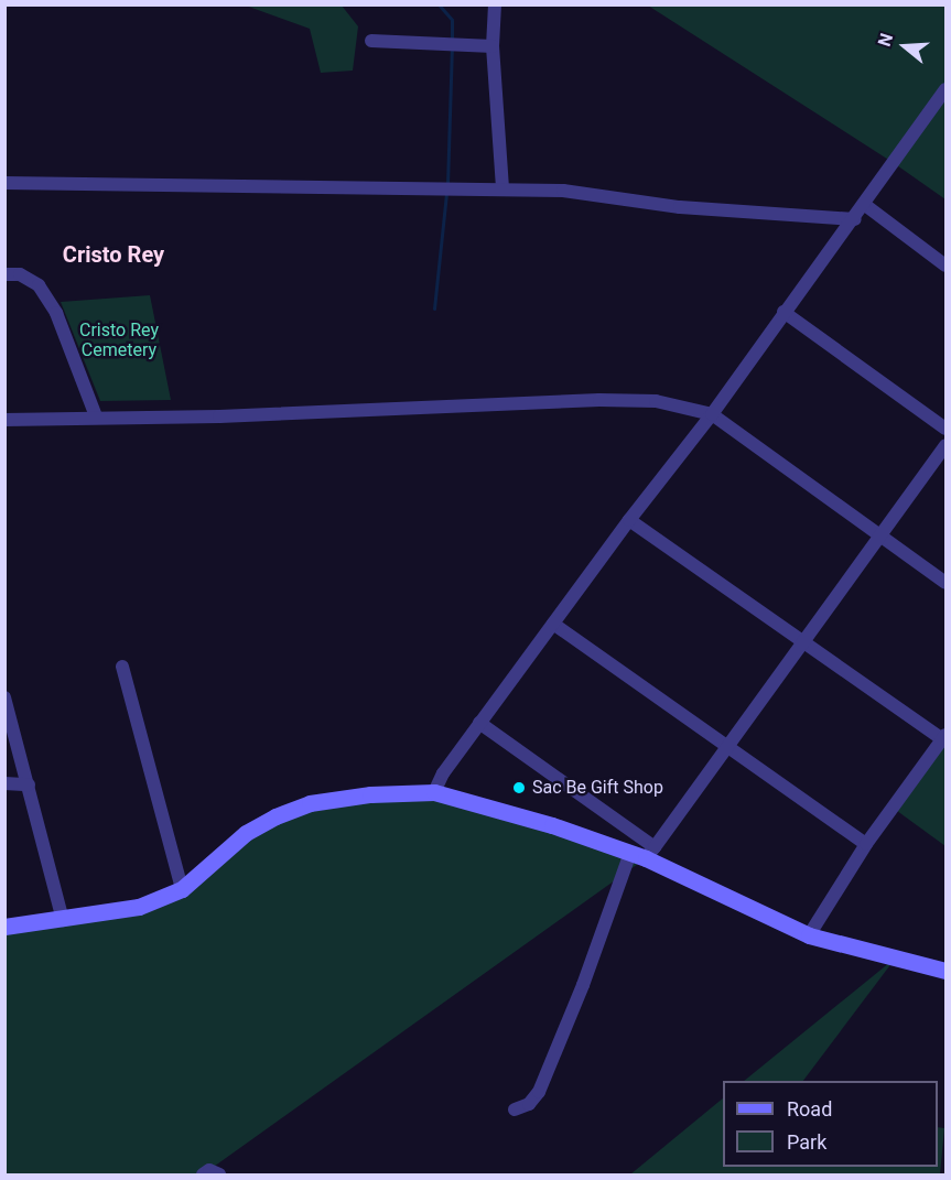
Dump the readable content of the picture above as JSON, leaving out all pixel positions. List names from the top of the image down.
{
  "districts": ["Cristo Rey"],
  "parks": ["Cristo Rey Cemetery"],
  "places": ["Sac Be Gift Shop"],
  "legend": ["Road", "Park"],
  "north": "left"
}
